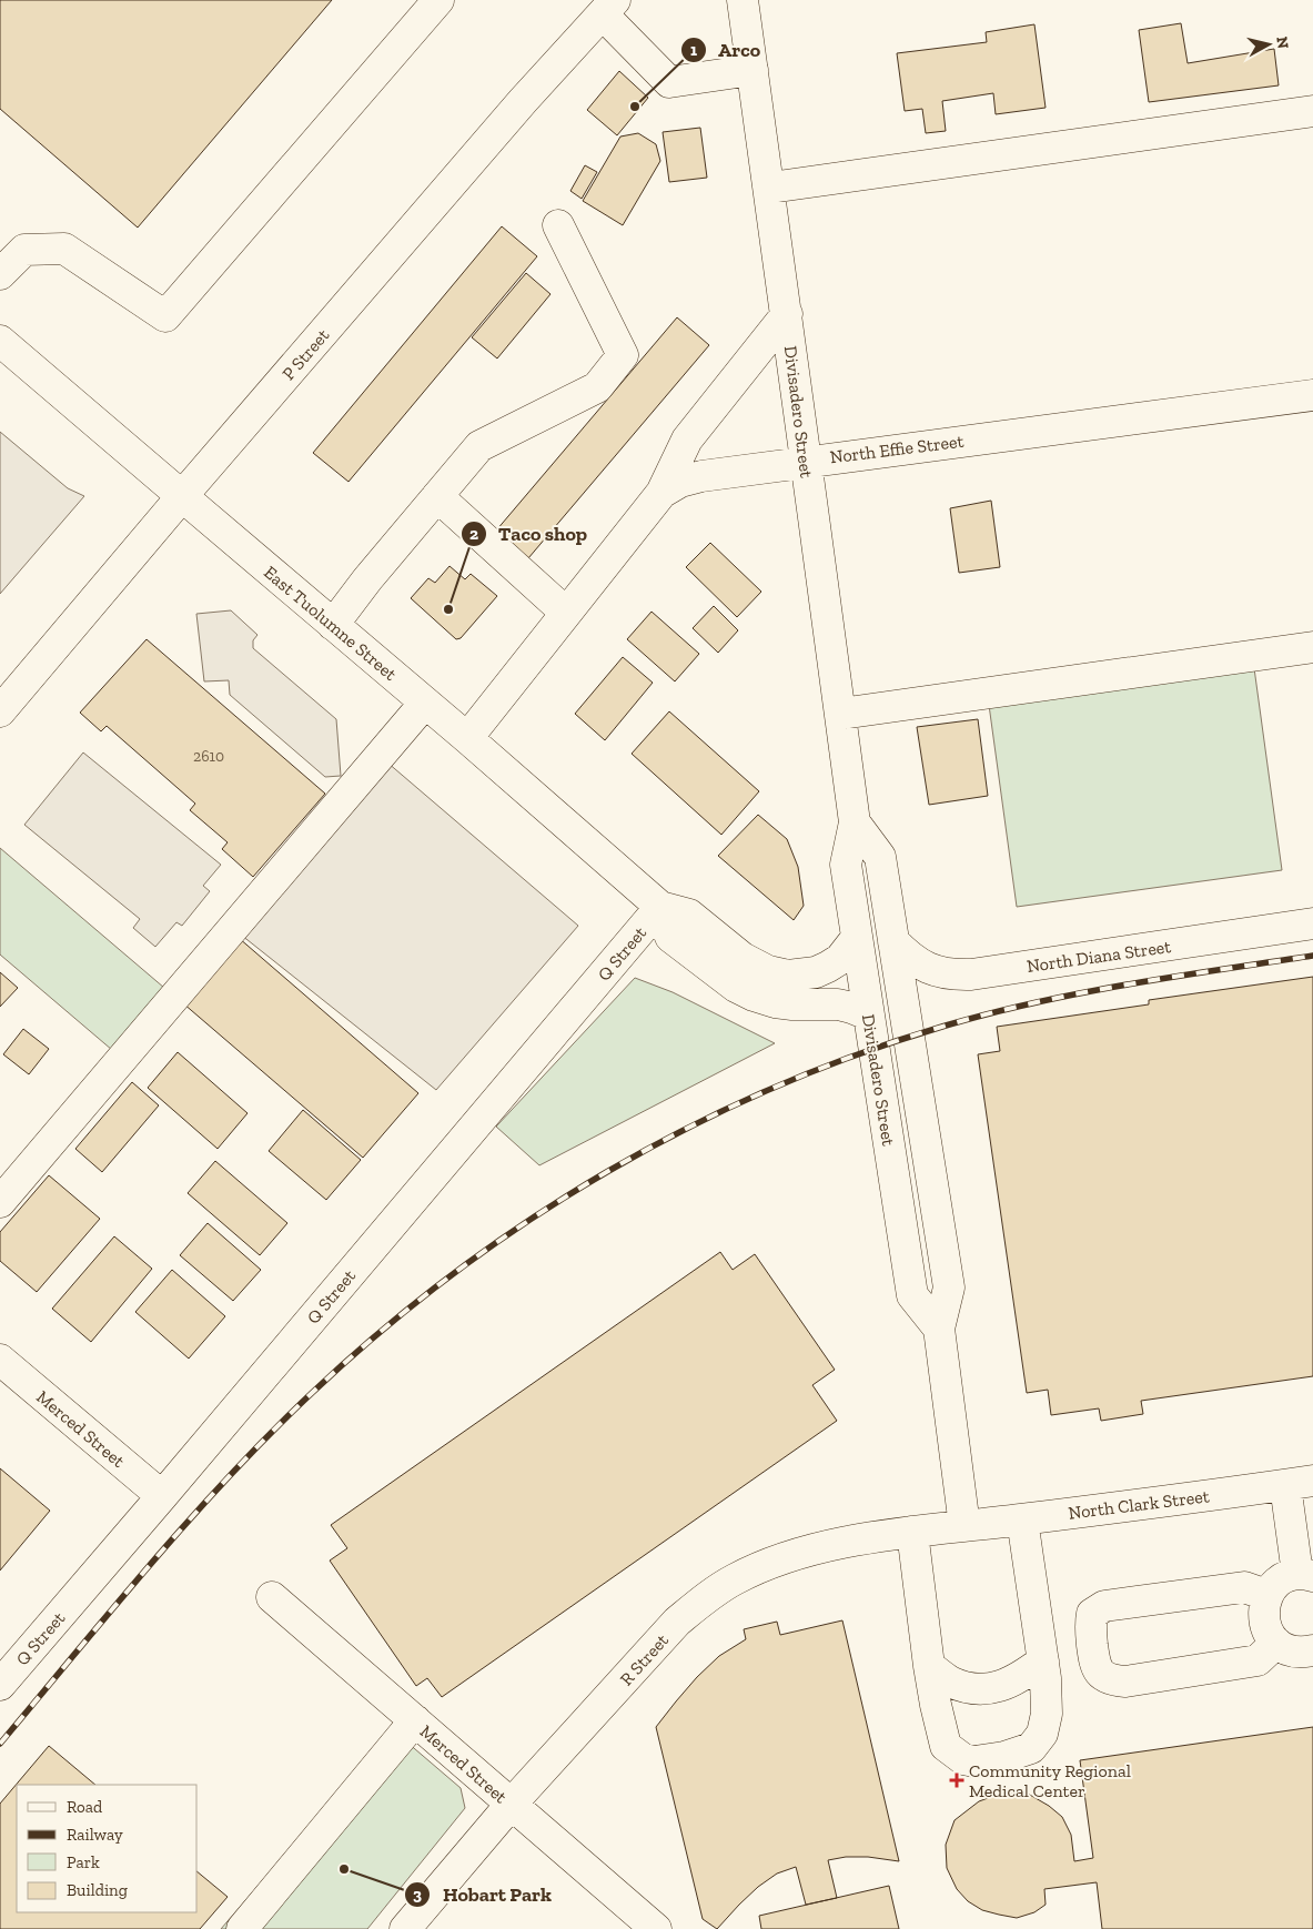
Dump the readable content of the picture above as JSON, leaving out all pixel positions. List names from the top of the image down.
{
  "streets": {
    "street": [
      "P Street",
      "Divisadero Street",
      "North Effie Street",
      "East Tuolumne Street",
      "Q Street",
      "North Diana Street",
      "Merced Street",
      "North Clark Street",
      "R Street"
    ]
  },
  "crossings": [
    ["P Street", "East Tuolumne Street"],
    ["Divisadero Street", "North Effie Street"],
    ["Divisadero Street", "East Tuolumne Street"],
    ["Divisadero Street", "North Diana Street"],
    ["Divisadero Street", "North Clark Street"],
    ["Divisadero Street", "R Street"],
    ["North Effie Street", "East Tuolumne Street"],
    ["East Tuolumne Street", "Q Street"],
    ["Q Street", "Merced Street"],
    ["Merced Street", "R Street"],
    ["North Clark Street", "R Street"]
  ],
  "places": {
    "other": ["Arco", "Taco shop", "Hobart Park"],
    "health": ["Community Regional Medical Center"]
  },
  "house_numbers": ["2610"],
  "legend": [
    "Road",
    "Railway",
    "Park",
    "Building"
  ],
  "north": "right"
}
